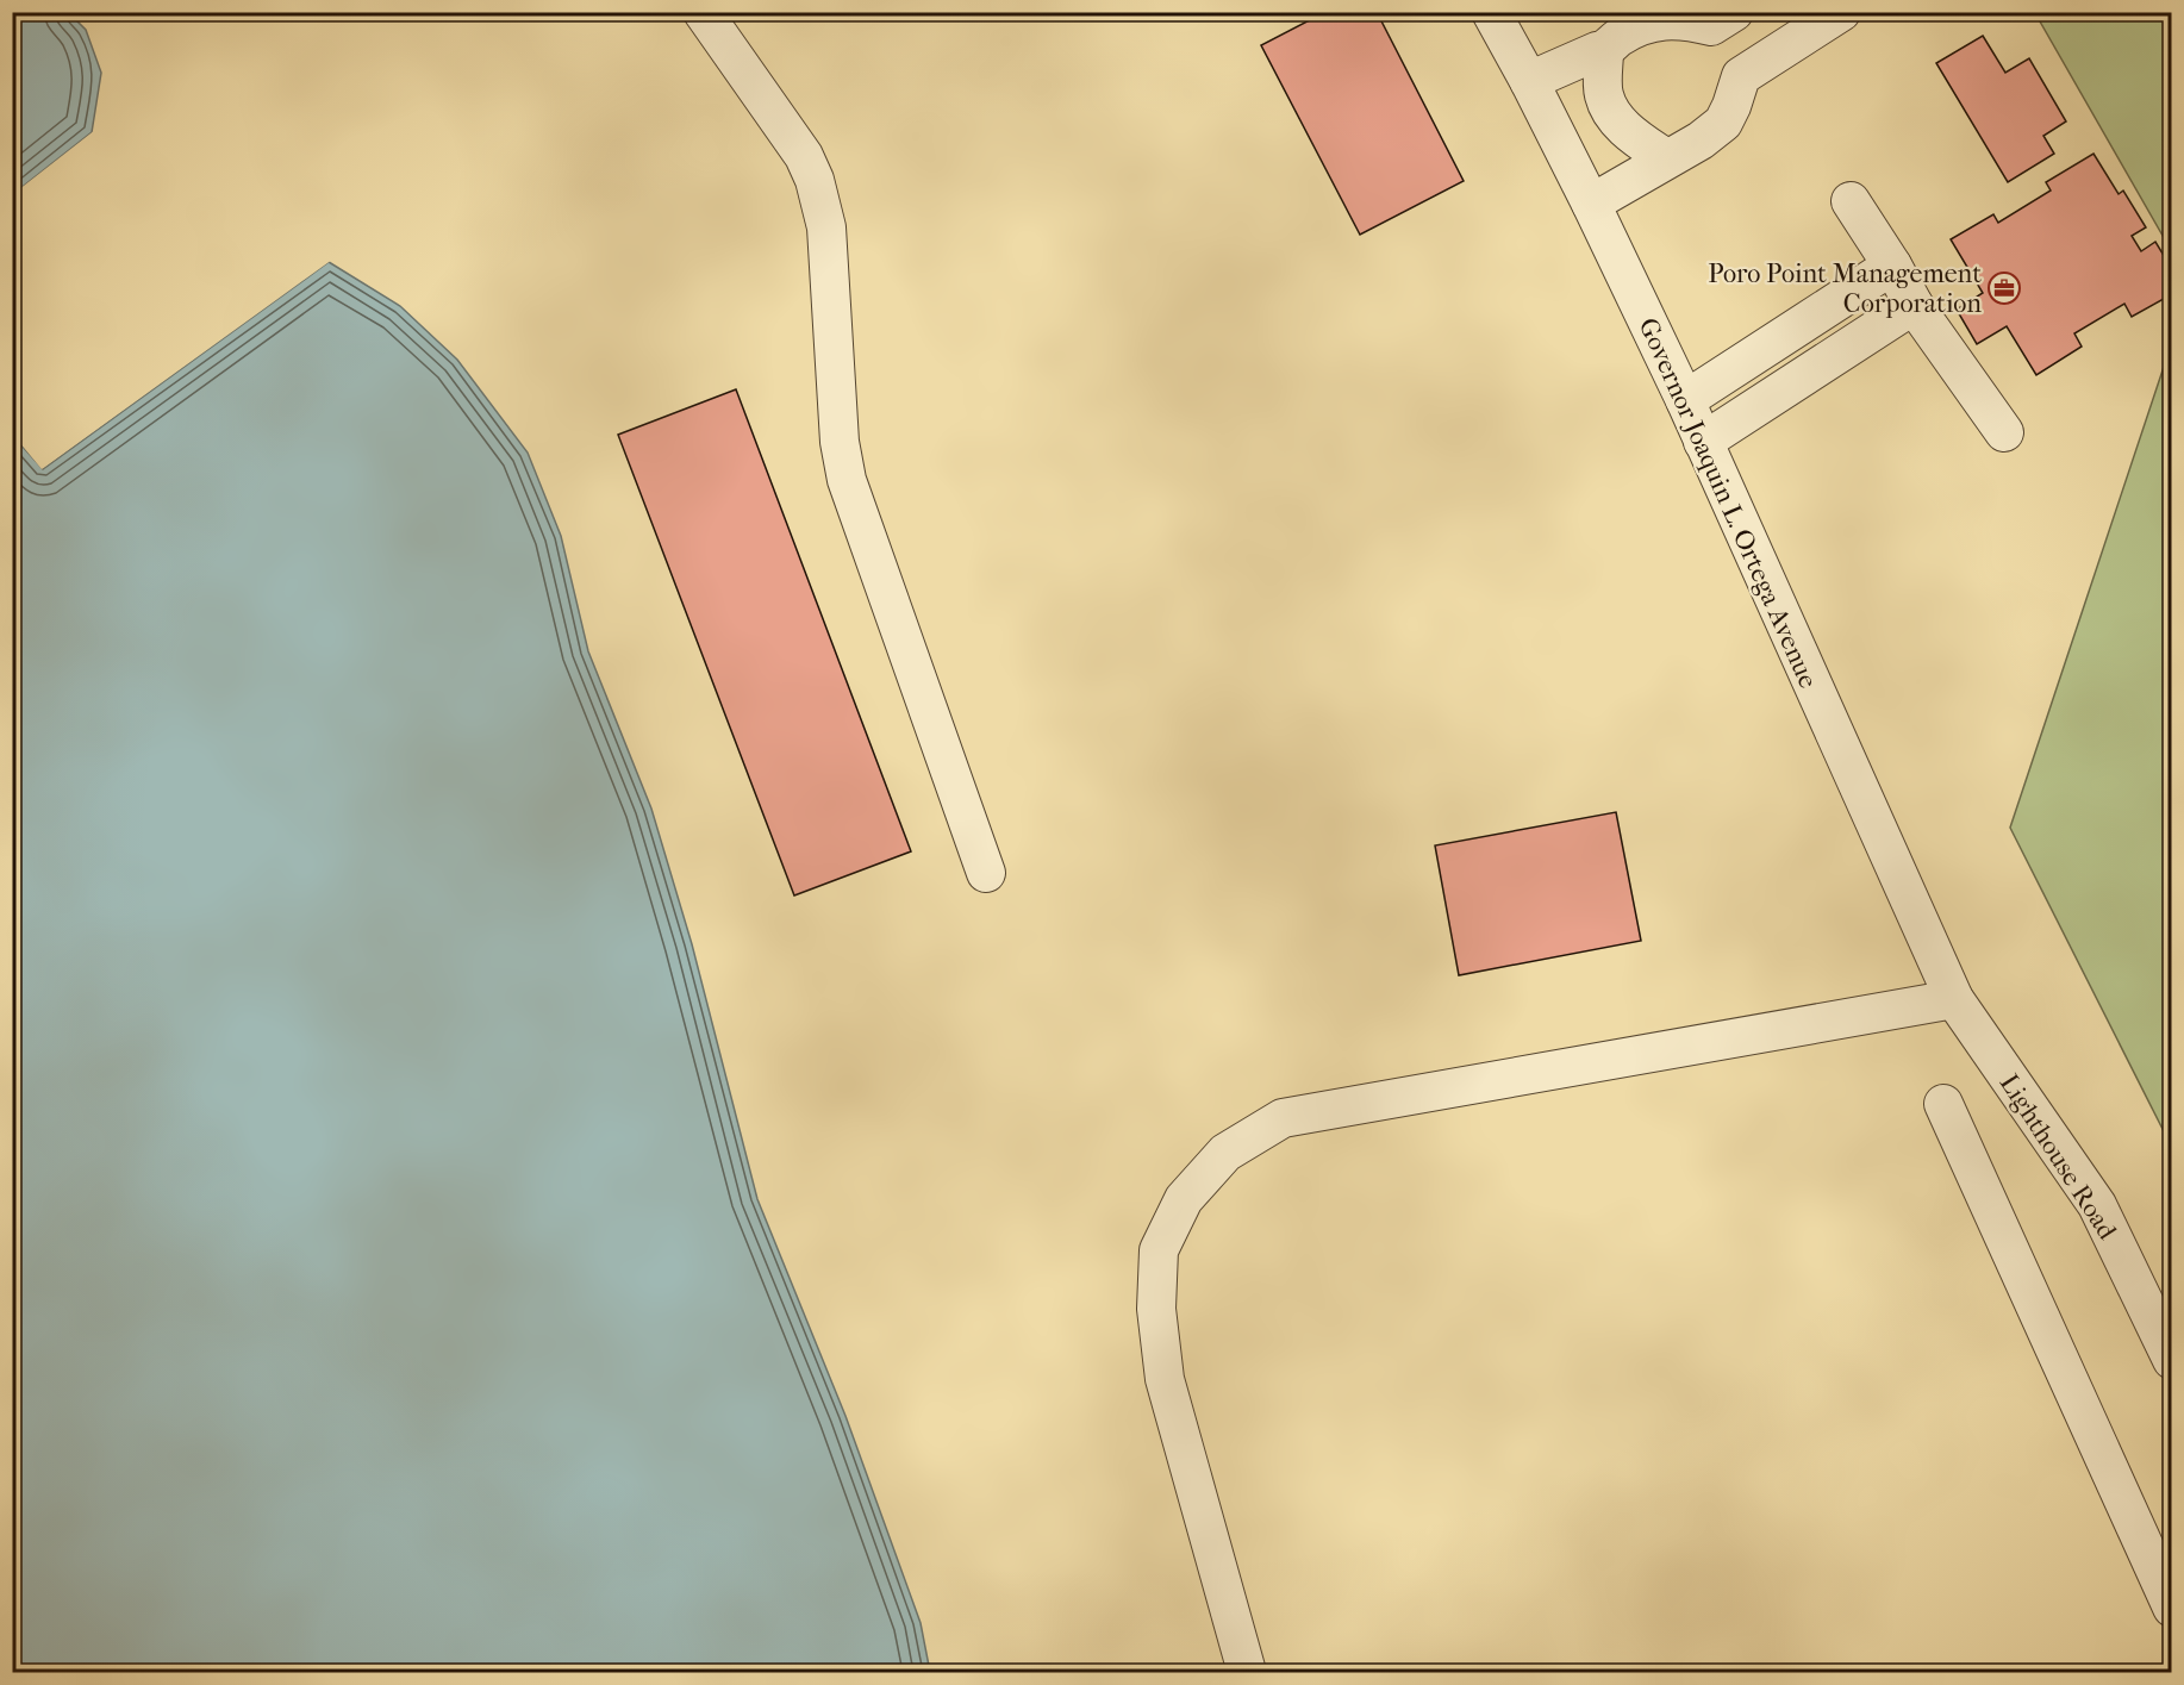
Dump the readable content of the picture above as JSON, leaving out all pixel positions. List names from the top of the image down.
{
  "streets": {
    "street": ["Governor Joaquin L. Ortega Avenue", "Lighthouse Road"]
  },
  "crossings": [
    ["Governor Joaquin L. Ortega Avenue", "Lighthouse Road"]
  ],
  "places": {
    "office": ["Poro Point Management Corporation"]
  }
}
